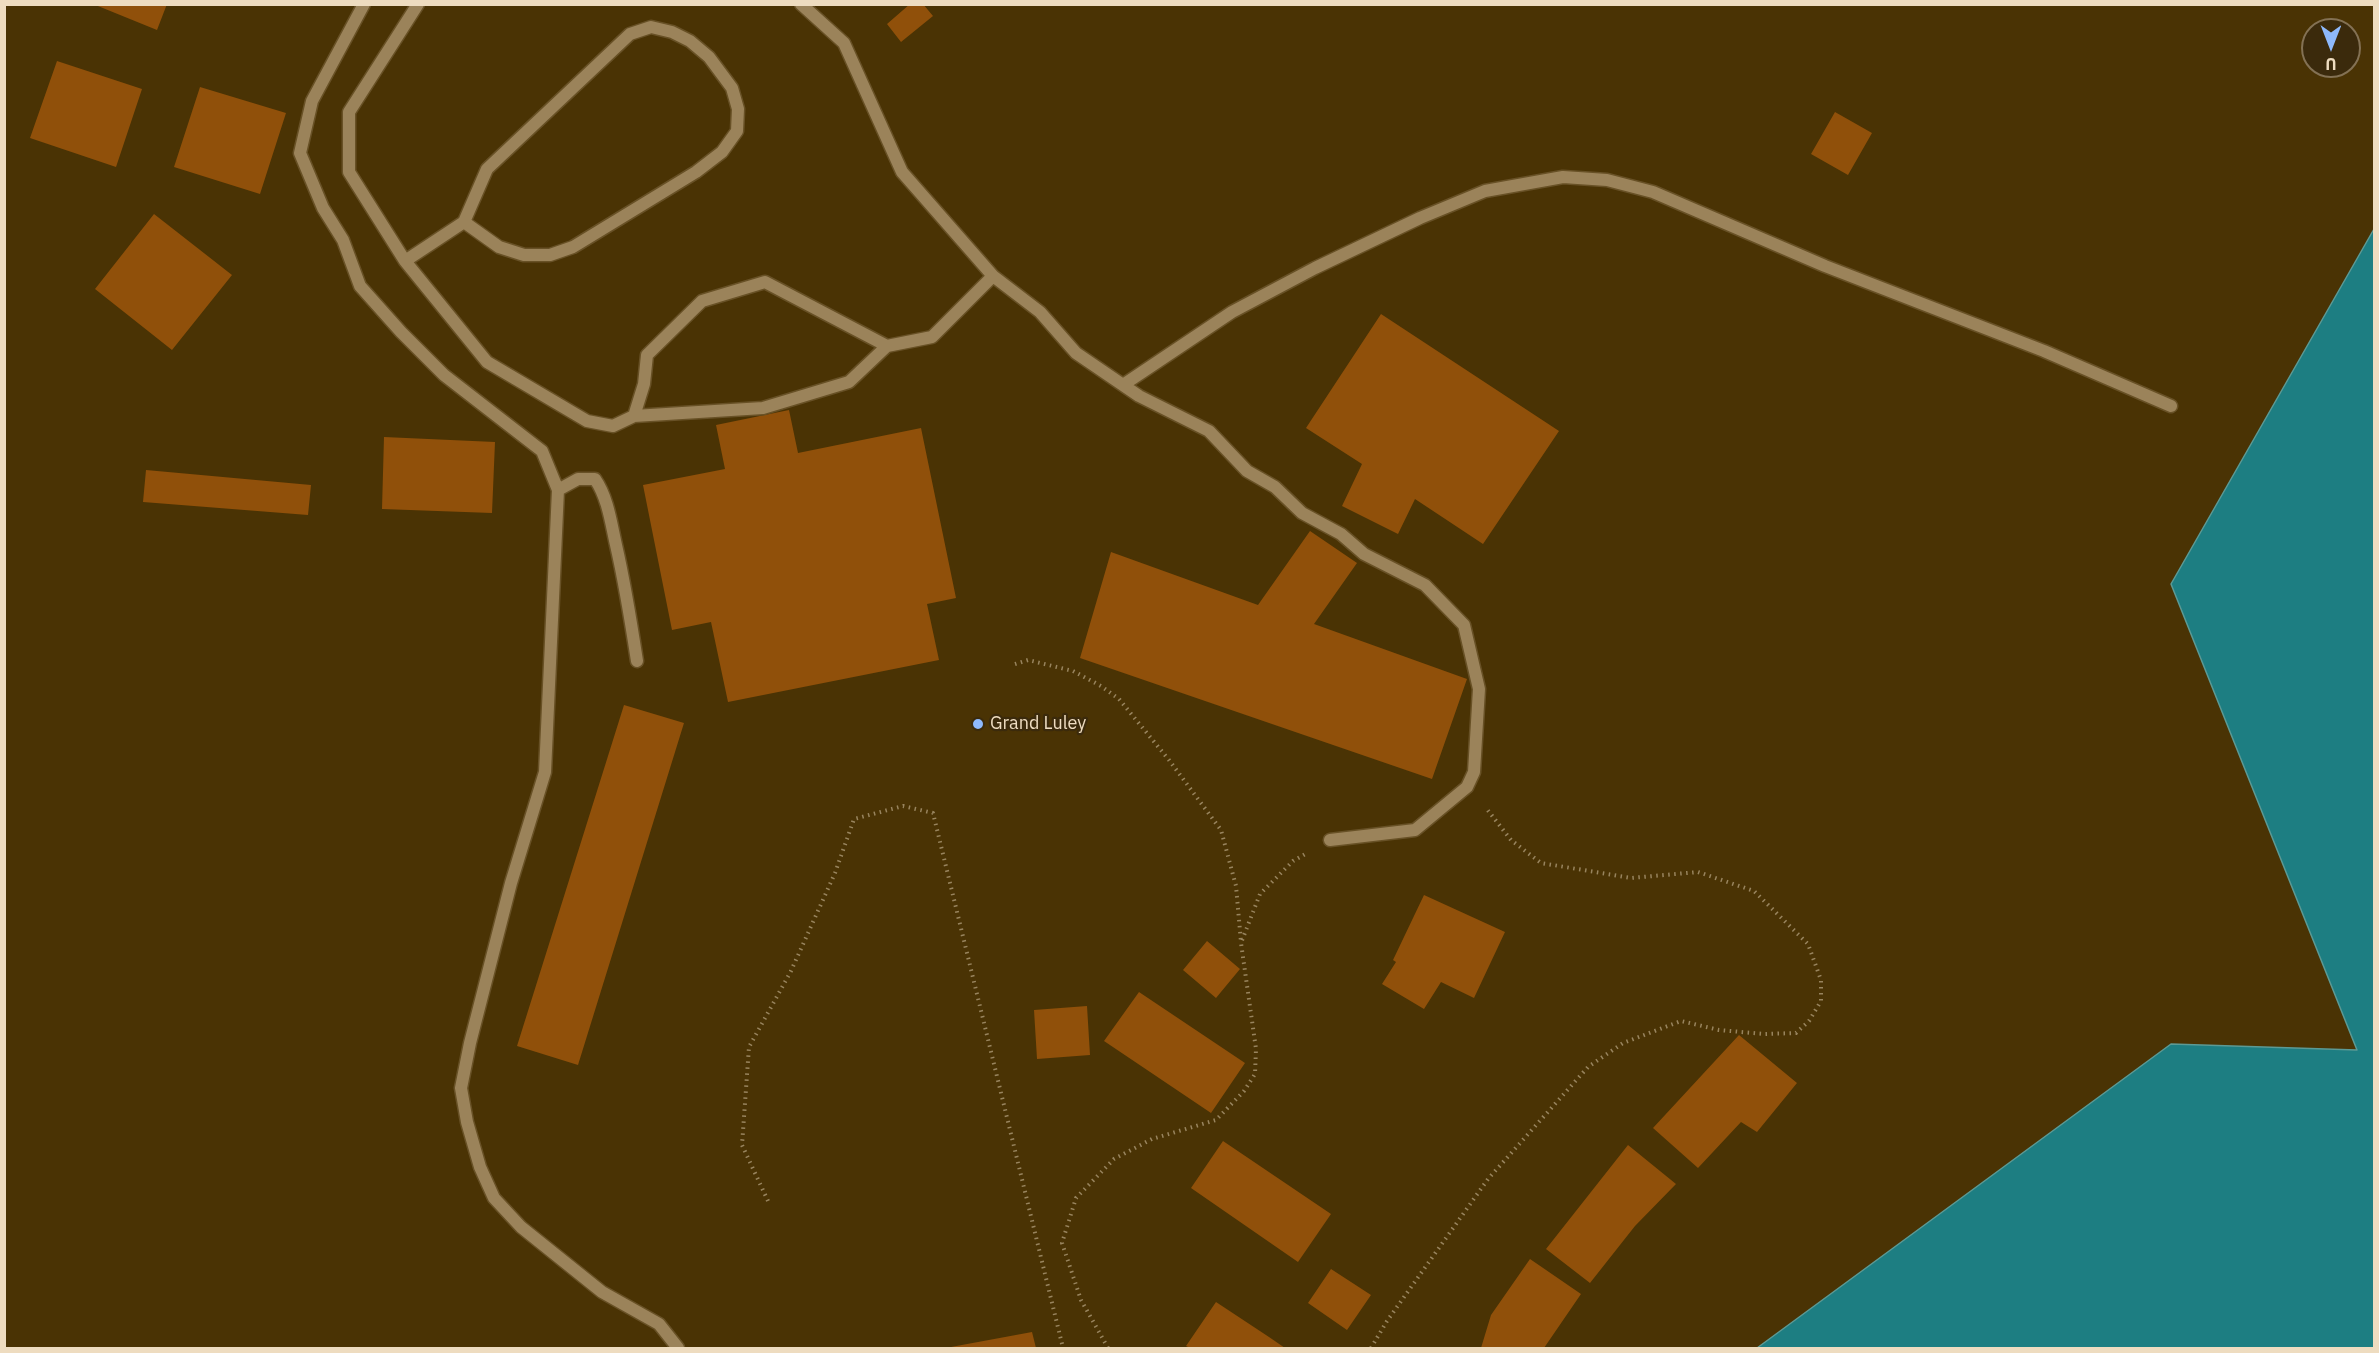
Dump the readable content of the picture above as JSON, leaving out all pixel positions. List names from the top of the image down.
{
  "places": ["Grand Luley"],
  "north": "bottom"
}
